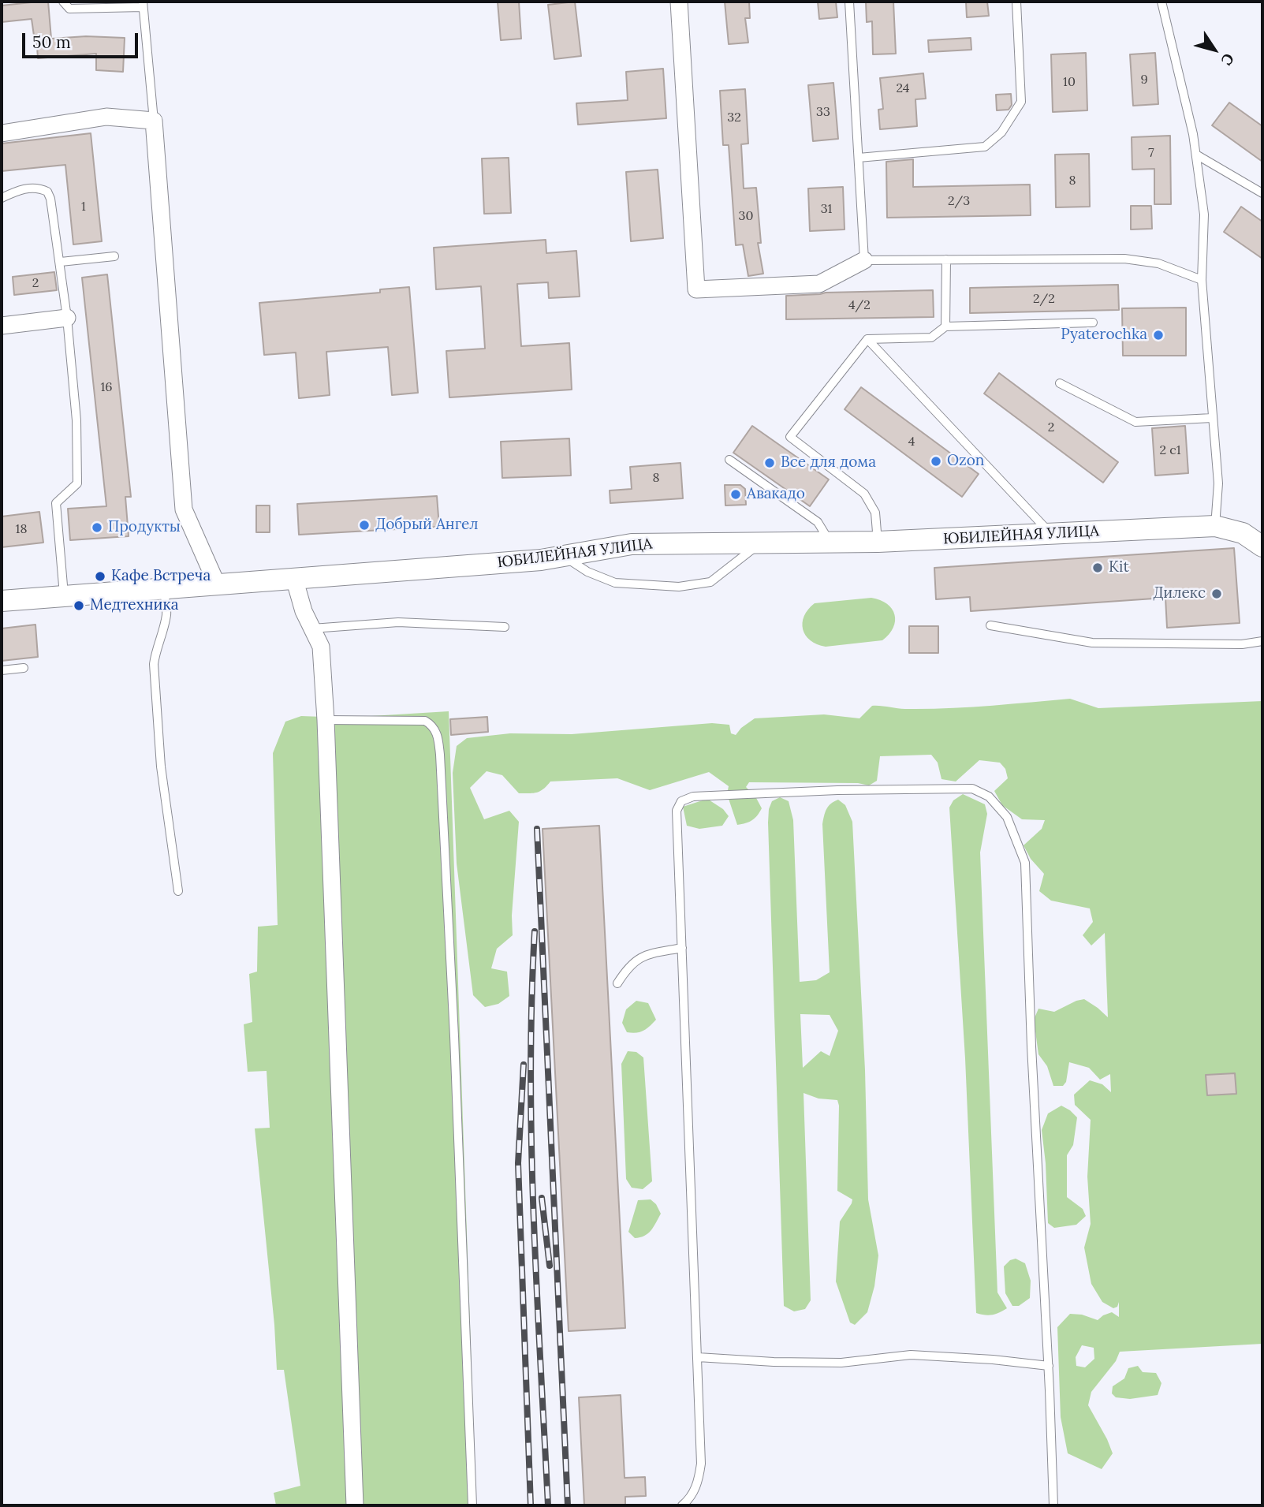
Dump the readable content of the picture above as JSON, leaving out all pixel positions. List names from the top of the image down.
{
  "streets": {
    "street": ["ЮБИЛЕЙНАЯ УЛИЦА"]
  },
  "places": [
    "Pyaterochka",
    "Ozon",
    "Все для дома",
    "Авакадо",
    "Добрый Ангел",
    "Продукты",
    "Kit",
    "Кафе Встреча",
    "Дилекс",
    "Медтехника"
  ],
  "house_numbers": [
    "9",
    "10",
    "24",
    "33",
    "32",
    "7",
    "8",
    "2/3",
    "1",
    "31",
    "30",
    "2",
    "2/2",
    "4/2",
    "16",
    "2",
    "4",
    "2 с1",
    "8",
    "18"
  ],
  "scale_bar": "50 m",
  "north": "bottom right"
}
